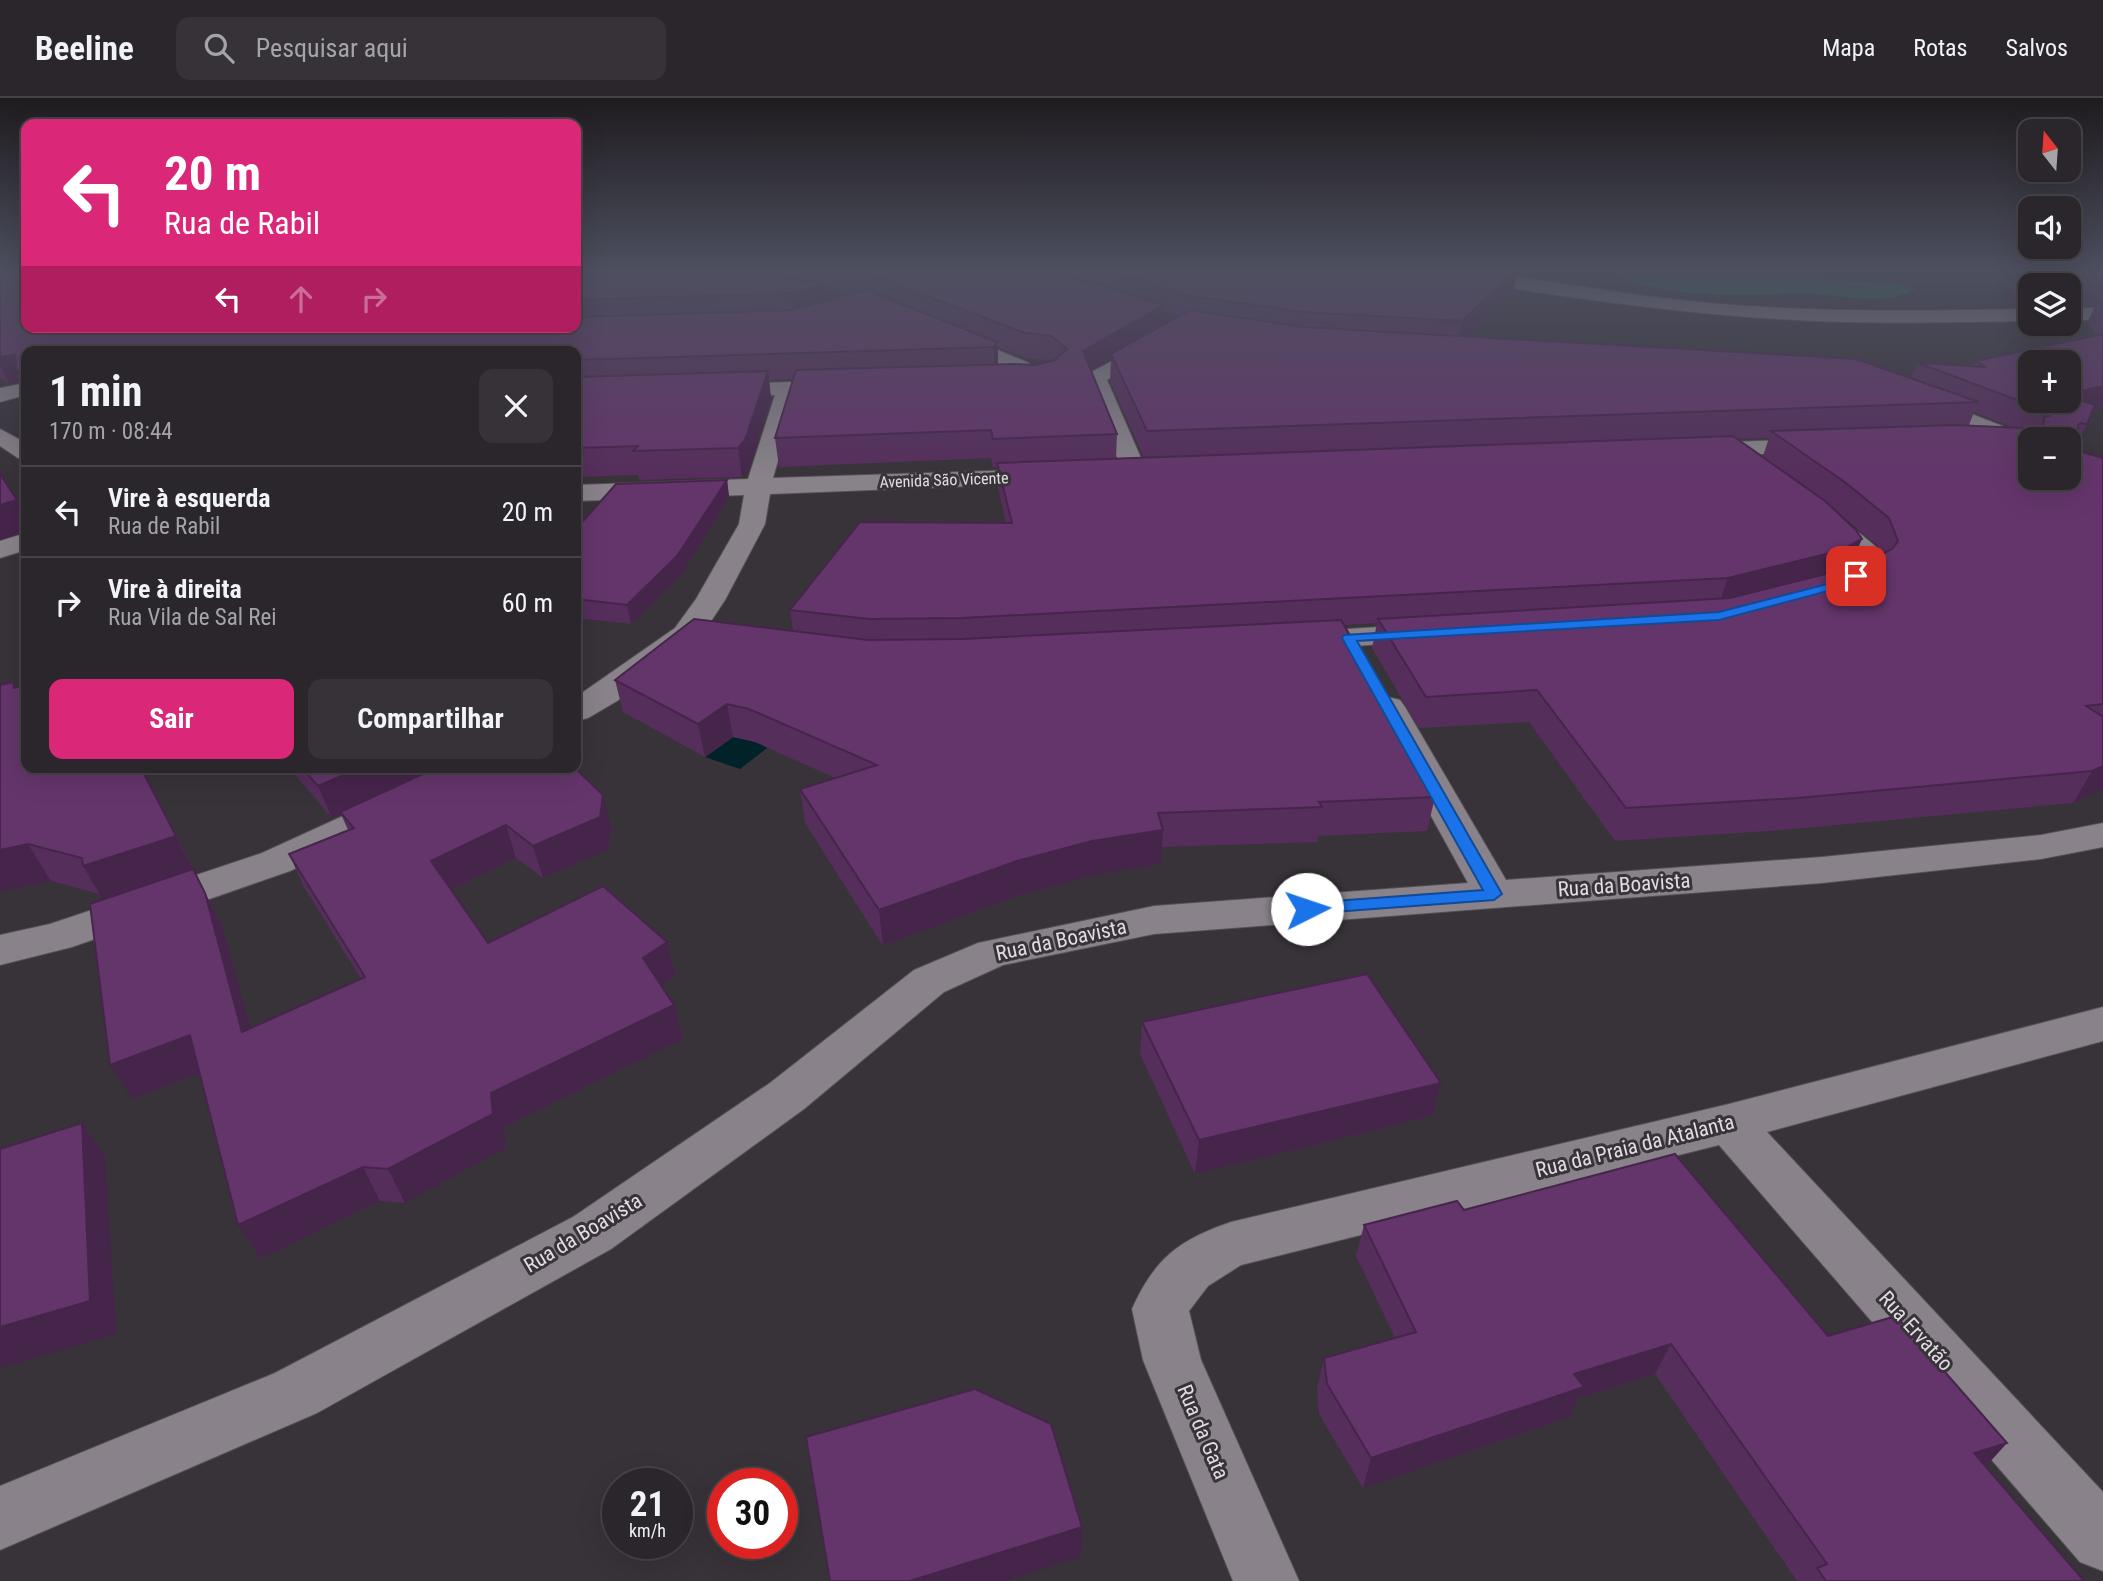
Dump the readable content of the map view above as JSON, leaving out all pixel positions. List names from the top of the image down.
{
  "streets": {
    "street": [
      "Avenida São Vicente",
      "Rua da Boavista",
      "Rua da Praia da Atalanta",
      "Rua Ervatão",
      "Rua da Gata"
    ]
  },
  "crossings": [
    ["Rua da Praia da Atalanta", "Rua Ervatão"],
    ["Rua da Praia da Atalanta", "Rua da Gata"]
  ],
  "north": "top",
  "page": {
    "header": "Beeline",
    "search": "Pesquisar aqui",
    "nav": ["Mapa", "Rotas", "Salvos"],
    "map_buttons": ["+", "−"],
    "turn": ["20 m", "Rua de Rabil"],
    "heading": ["1 min", "170 m · 08:44"],
    "list": [
      {
        "name": "Vire à esquerda",
        "note": "Rua de Rabil",
        "value": "20 m"
      },
      {
        "name": "Vire à direita",
        "note": "Rua Vila de Sal Rei",
        "value": "60 m"
      }
    ],
    "buttons": ["Sair", "Compartilhar"],
    "speed": "21 km/h",
    "limit": "30"
  }
}
